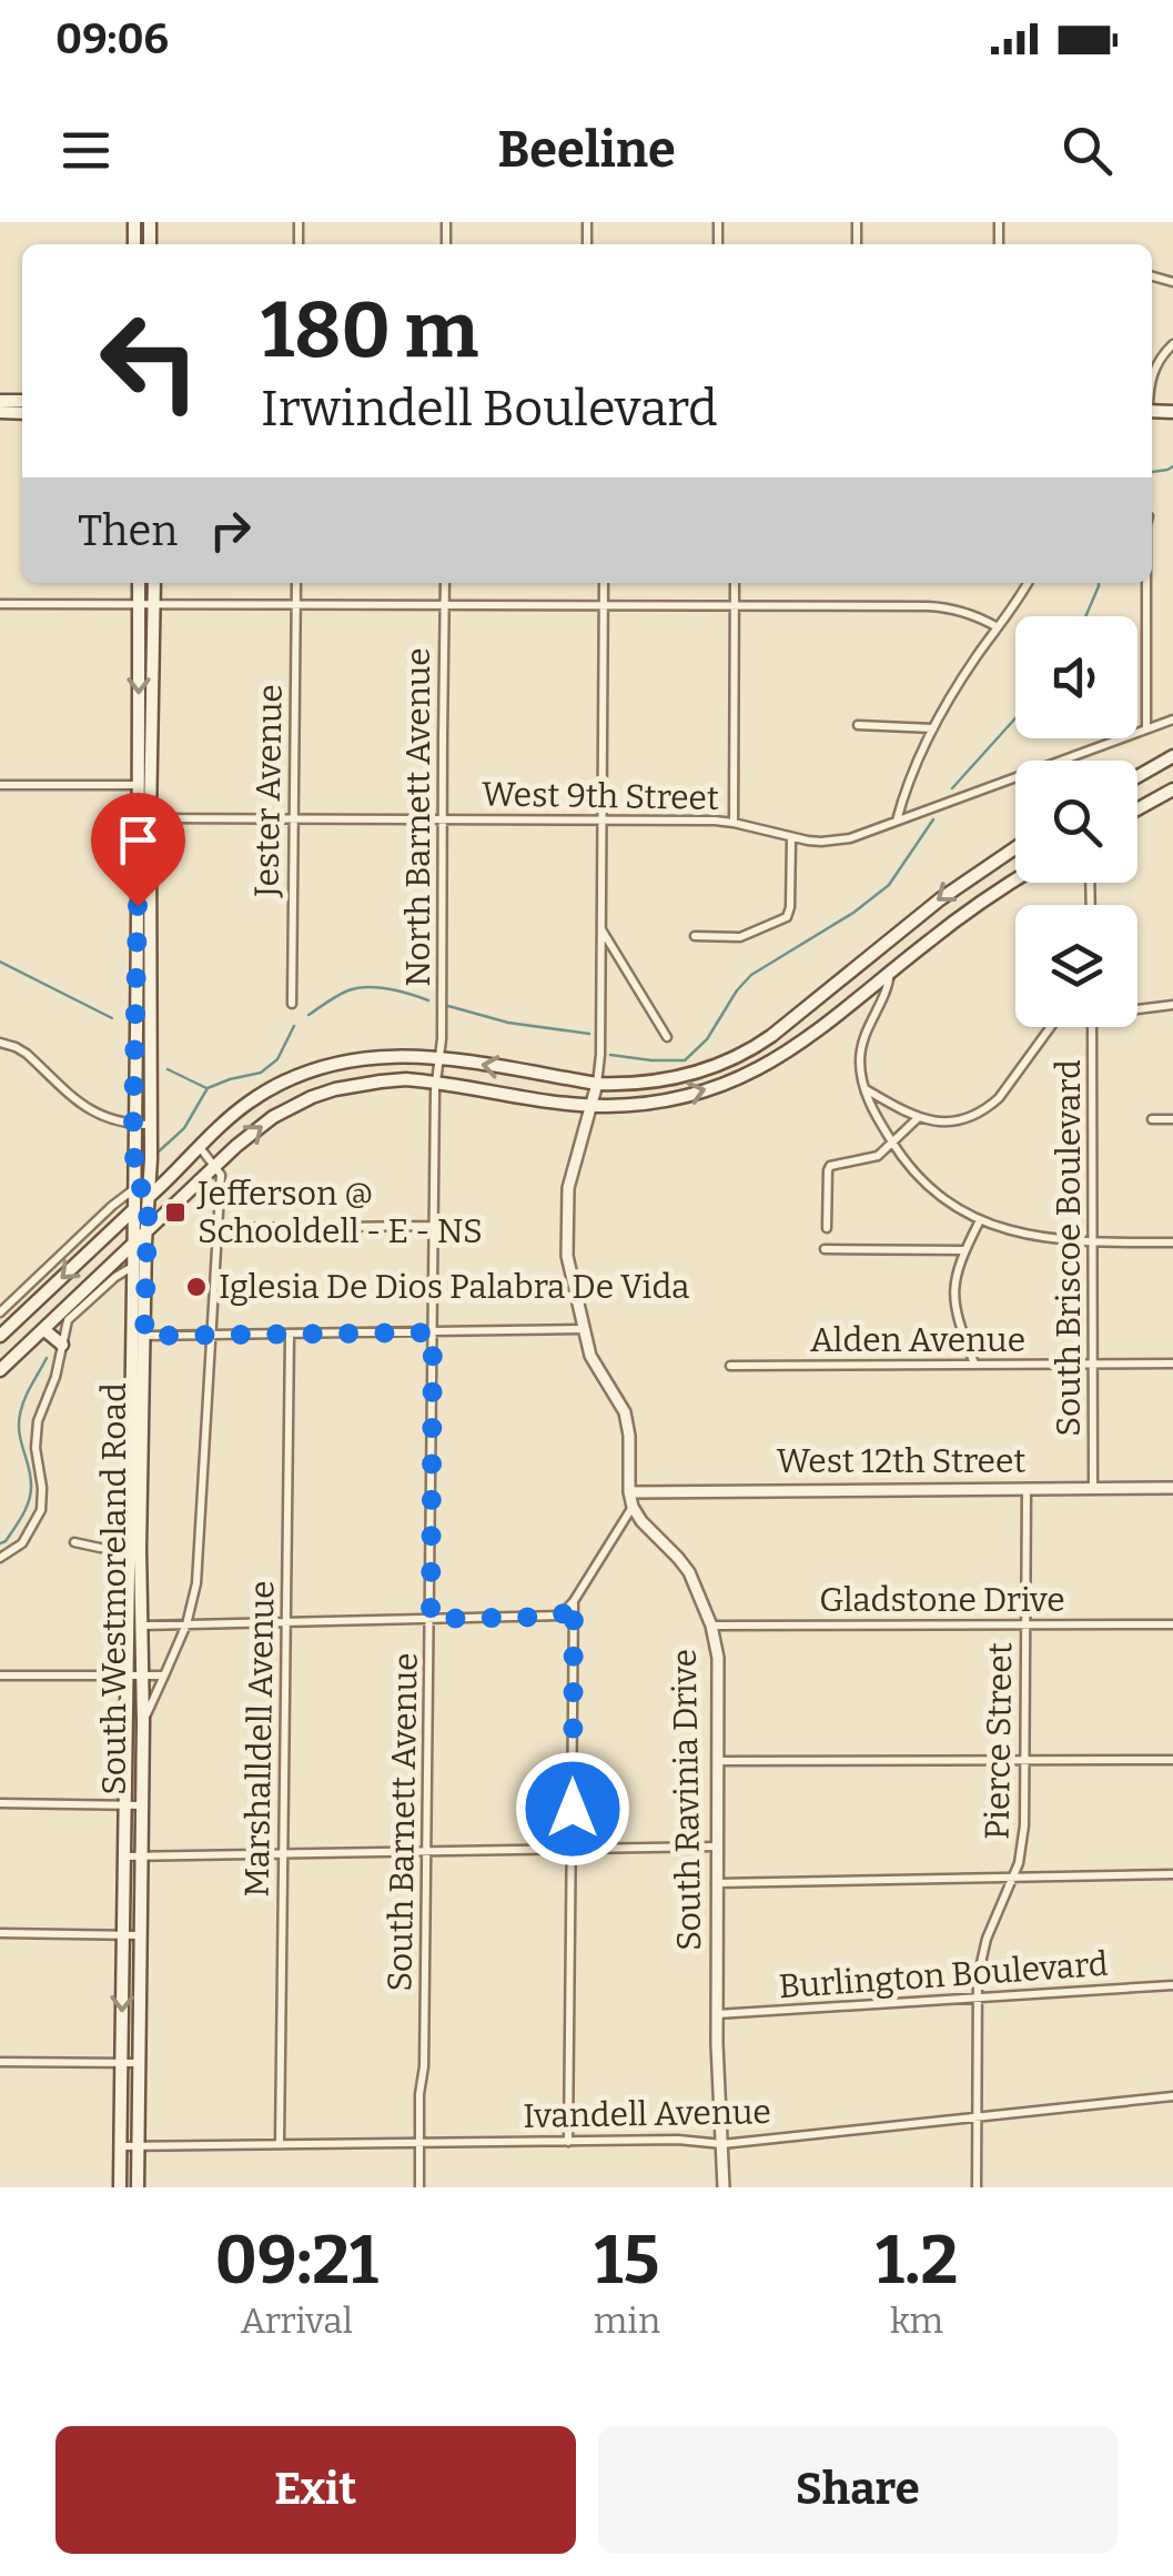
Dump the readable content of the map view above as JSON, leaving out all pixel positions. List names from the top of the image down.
{
  "streets": {
    "main road": ["South Westmoreland Road"],
    "street": [
      "Jester Avenue",
      "West 9th Street",
      "North Barnett Avenue",
      "South Briscoe Boulevard",
      "Alden Avenue",
      "West 12th Street",
      "Gladstone Drive",
      "Marshalldell Avenue",
      "Pierce Street",
      "South Ravinia Drive",
      "South Barnett Avenue",
      "Burlington Boulevard",
      "Ivandell Avenue"
    ]
  },
  "crossings": [
    ["Jester Avenue", "West 9th Street"],
    ["West 9th Street", "North Barnett Avenue"],
    ["West 9th Street", "South Ravinia Drive"],
    ["North Barnett Avenue", "South Barnett Avenue"],
    ["South Briscoe Boulevard", "Alden Avenue"],
    ["South Briscoe Boulevard", "West 12th Street"],
    ["West 12th Street", "Pierce Street"],
    ["West 12th Street", "South Ravinia Drive"],
    ["South Westmoreland Road", "Ivandell Avenue"],
    ["Gladstone Drive", "Pierce Street"],
    ["Gladstone Drive", "South Ravinia Drive"],
    ["Marshalldell Avenue", "Ivandell Avenue"],
    ["Pierce Street", "Burlington Boulevard"],
    ["Pierce Street", "Ivandell Avenue"],
    ["South Ravinia Drive", "Burlington Boulevard"],
    ["South Ravinia Drive", "Ivandell Avenue"],
    ["South Barnett Avenue", "Ivandell Avenue"]
  ],
  "places": {
    "transit": ["Jefferson @ Schooldell - E - NS"],
    "other": ["Iglesia De Dios Palabra De Vida"]
  },
  "page": {
    "status": "09:06",
    "header": "Beeline",
    "turn": ["180 m", "Irwindell Boulevard"],
    "then": "Then",
    "eta": [
      "09:21",
      "Arrival",
      "15",
      "min",
      "1.2",
      "km"
    ],
    "buttons": ["Exit", "Share"]
  }
}
